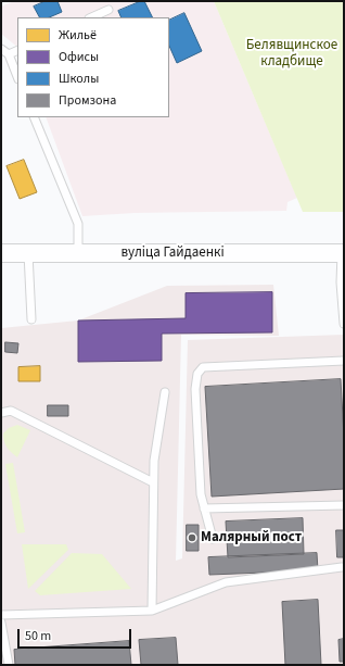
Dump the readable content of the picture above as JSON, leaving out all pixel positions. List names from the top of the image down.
{
  "streets": {
    "street": ["вуліца Гайдаенкі"]
  },
  "parks": ["Белявщинское кладбище"],
  "places": ["Малярный пост"],
  "legend": [
    "Жильё",
    "Офисы",
    "Школы",
    "Промзона"
  ],
  "scale_bar": "50 m"
}
